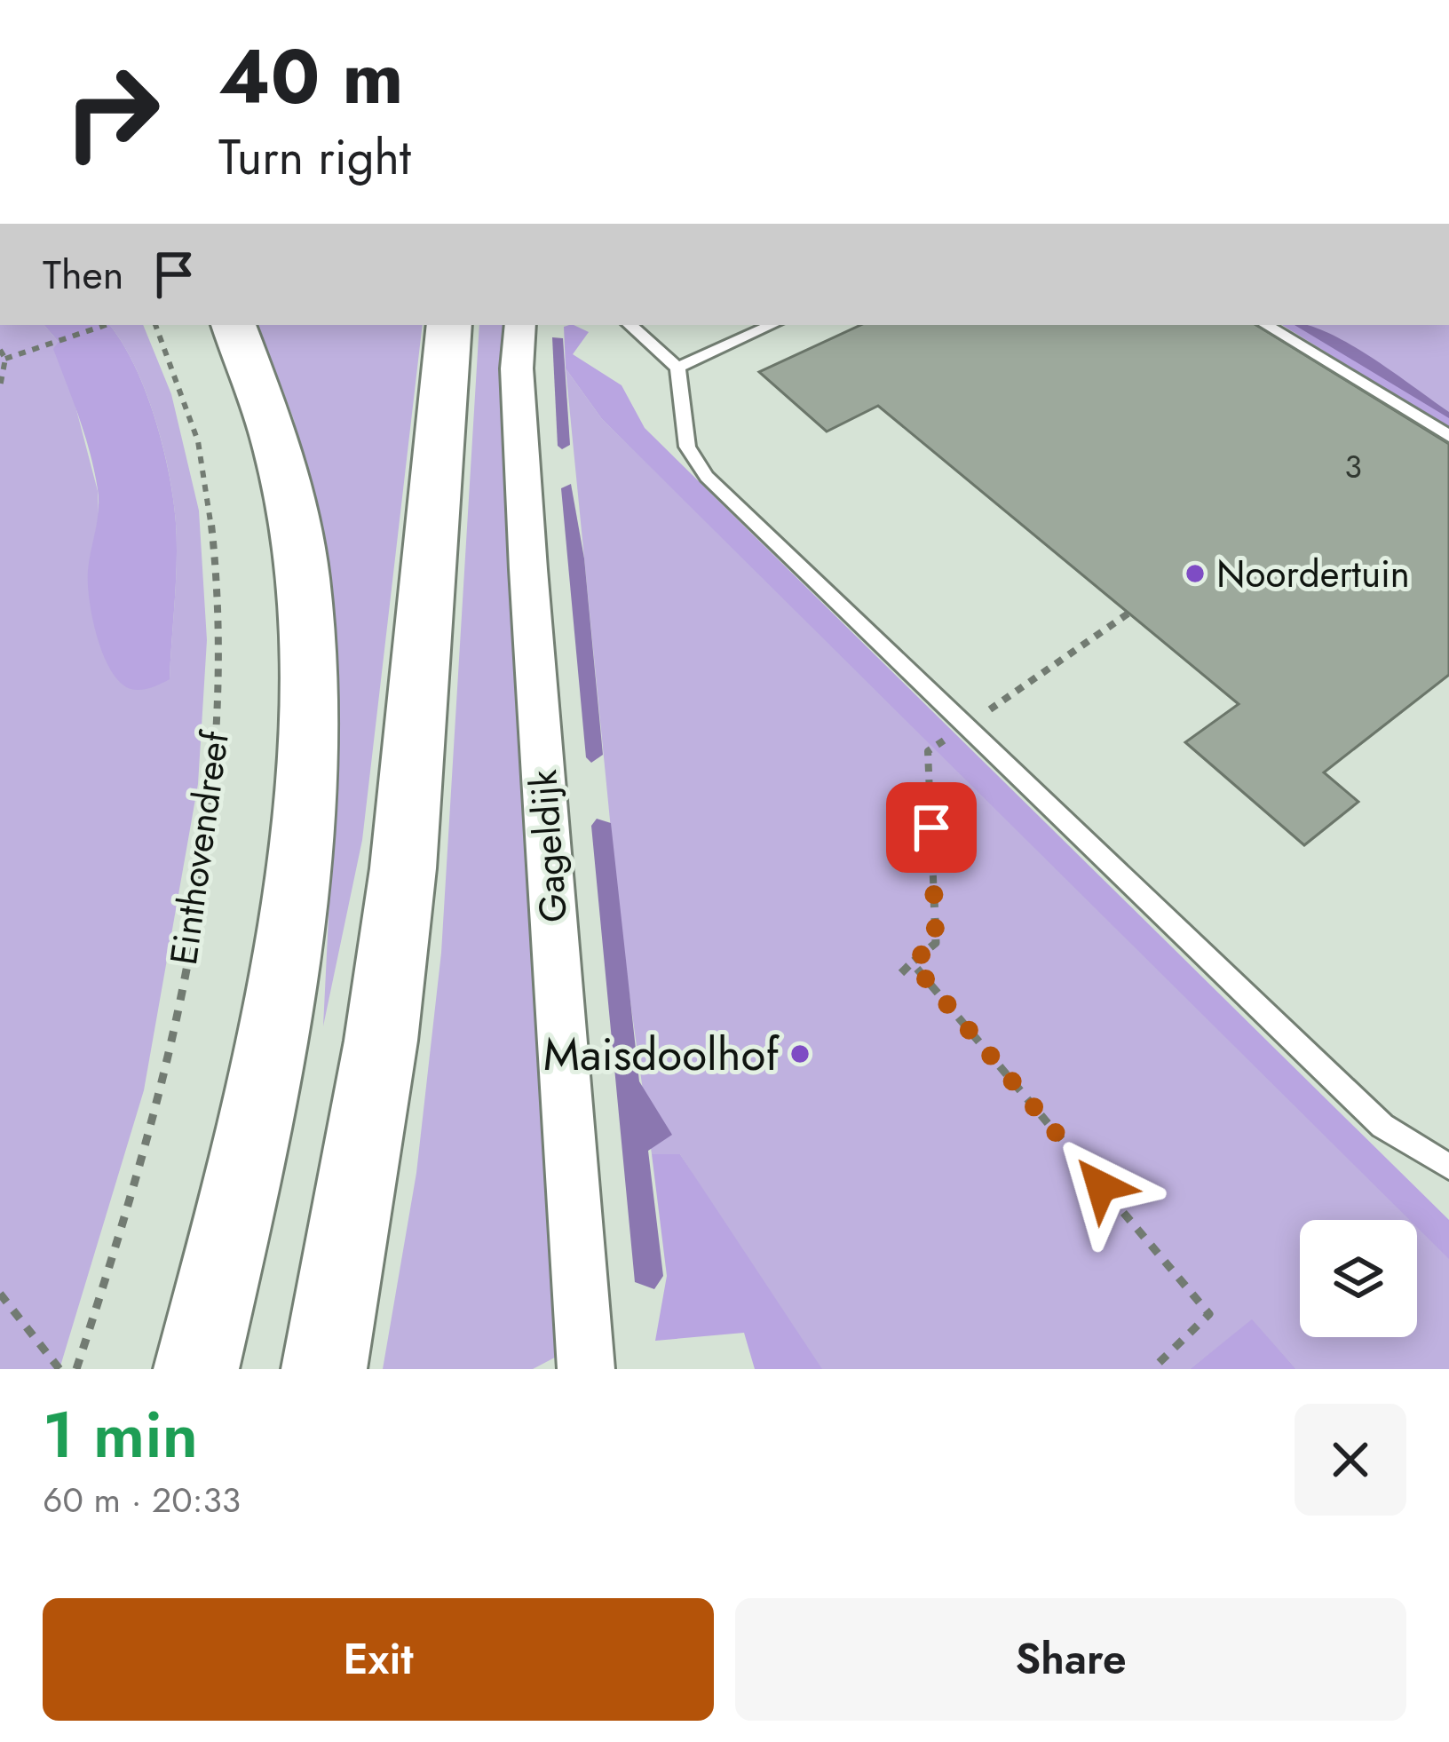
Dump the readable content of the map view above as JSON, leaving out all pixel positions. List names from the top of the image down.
{
  "streets": {
    "street": ["Gageldijk"],
    "path": ["Einthovendreef"]
  },
  "places": ["Noordertuin", "Maisdoolhof"],
  "house_numbers": ["3"],
  "page": {
    "turn": ["40 m", "Turn right"],
    "then": "Then",
    "heading": ["1 min", "60 m · 20:33"],
    "buttons": ["Exit", "Share"]
  }
}
